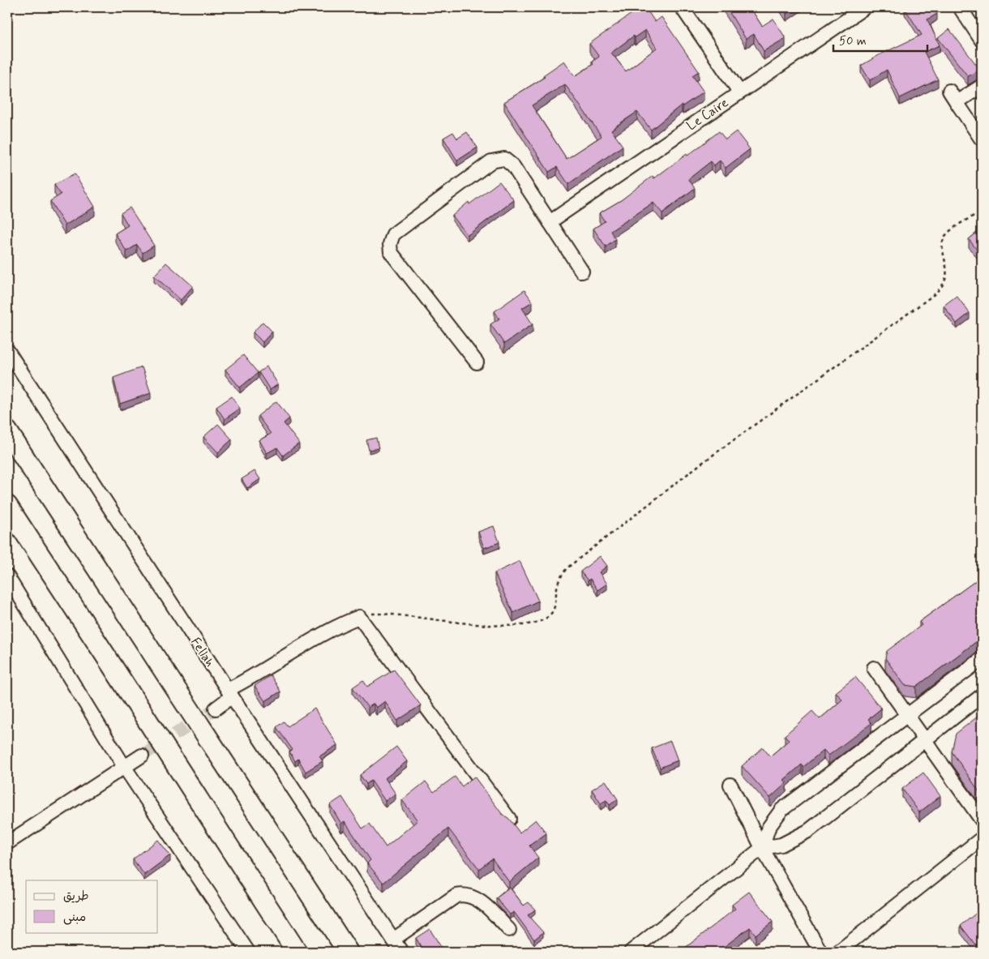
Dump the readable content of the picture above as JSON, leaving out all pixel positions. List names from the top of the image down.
{
  "streets": {
    "street": ["Le Caire", "Fellah"]
  },
  "legend": ["طريق", "مبنى"],
  "scale_bar": "50 m"
}
